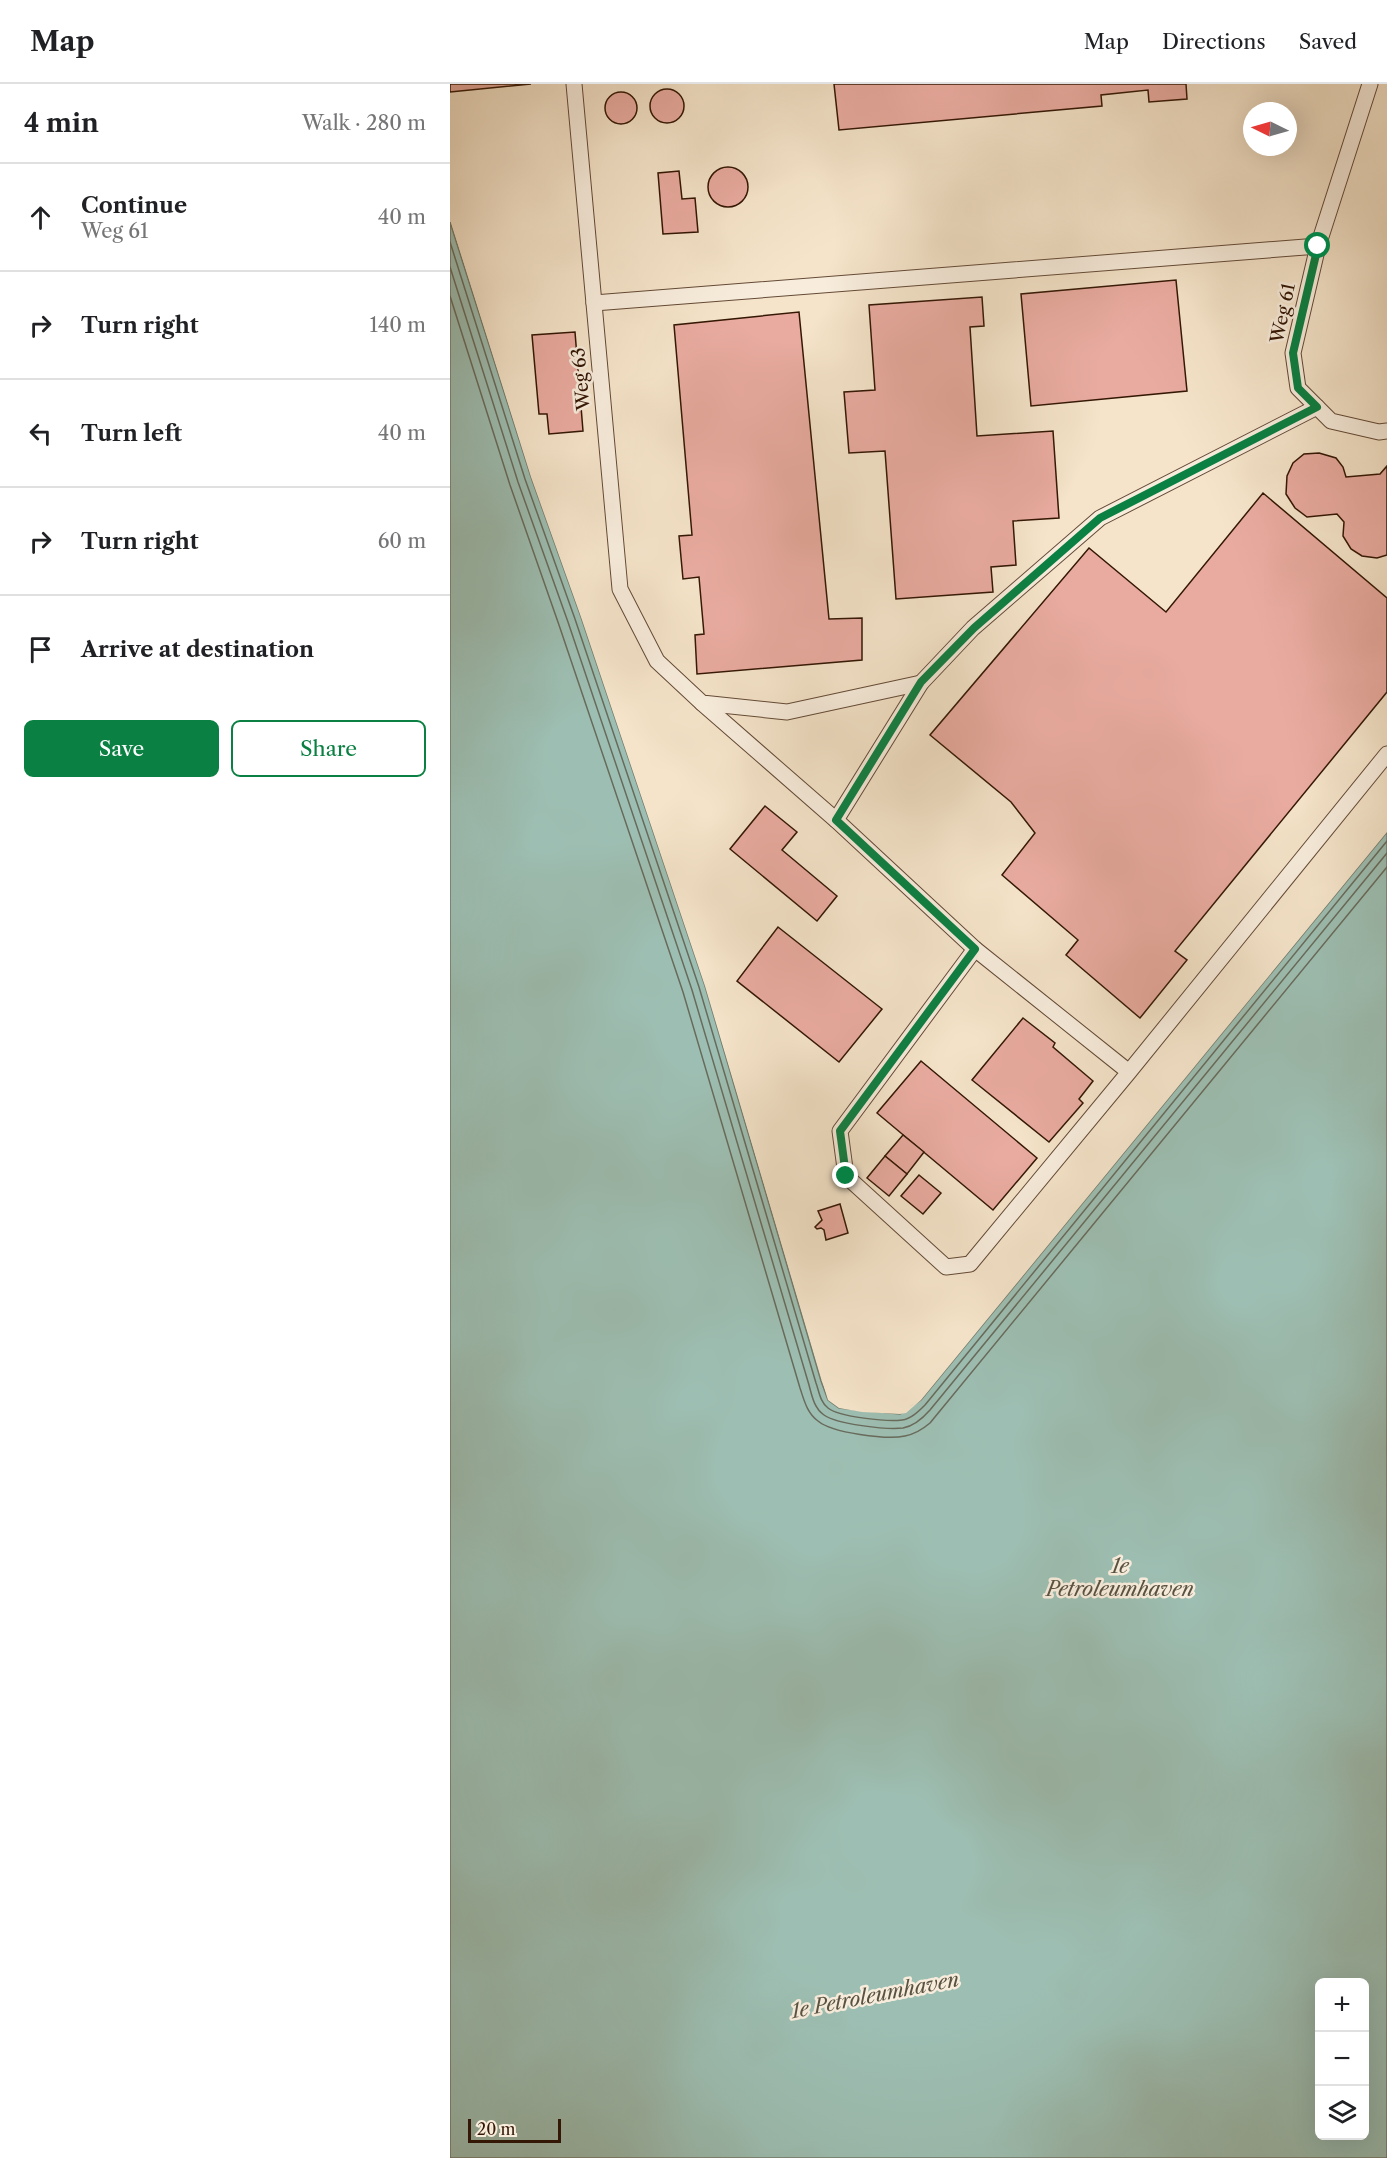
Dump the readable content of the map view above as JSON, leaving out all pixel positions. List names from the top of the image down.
{
  "streets": {
    "lane": ["Weg 61", "Weg 63"]
  },
  "water": ["1e Petroleumhaven"],
  "scale_bar": "20 m",
  "north": "left",
  "page": {
    "header": "Map",
    "nav": ["Map", "Directions", "Saved"],
    "heading": ["4 min", "Walk · 280 m"],
    "list": [
      ["Continue", "Weg 61", "40 m"],
      ["Turn right", "140 m"],
      ["Turn left", "40 m"],
      ["Turn right", "60 m"],
      "Arrive at destination"
    ],
    "buttons": ["Save", "Share"],
    "map_buttons": ["+", "−"],
    "scale": "20 m"
  }
}
